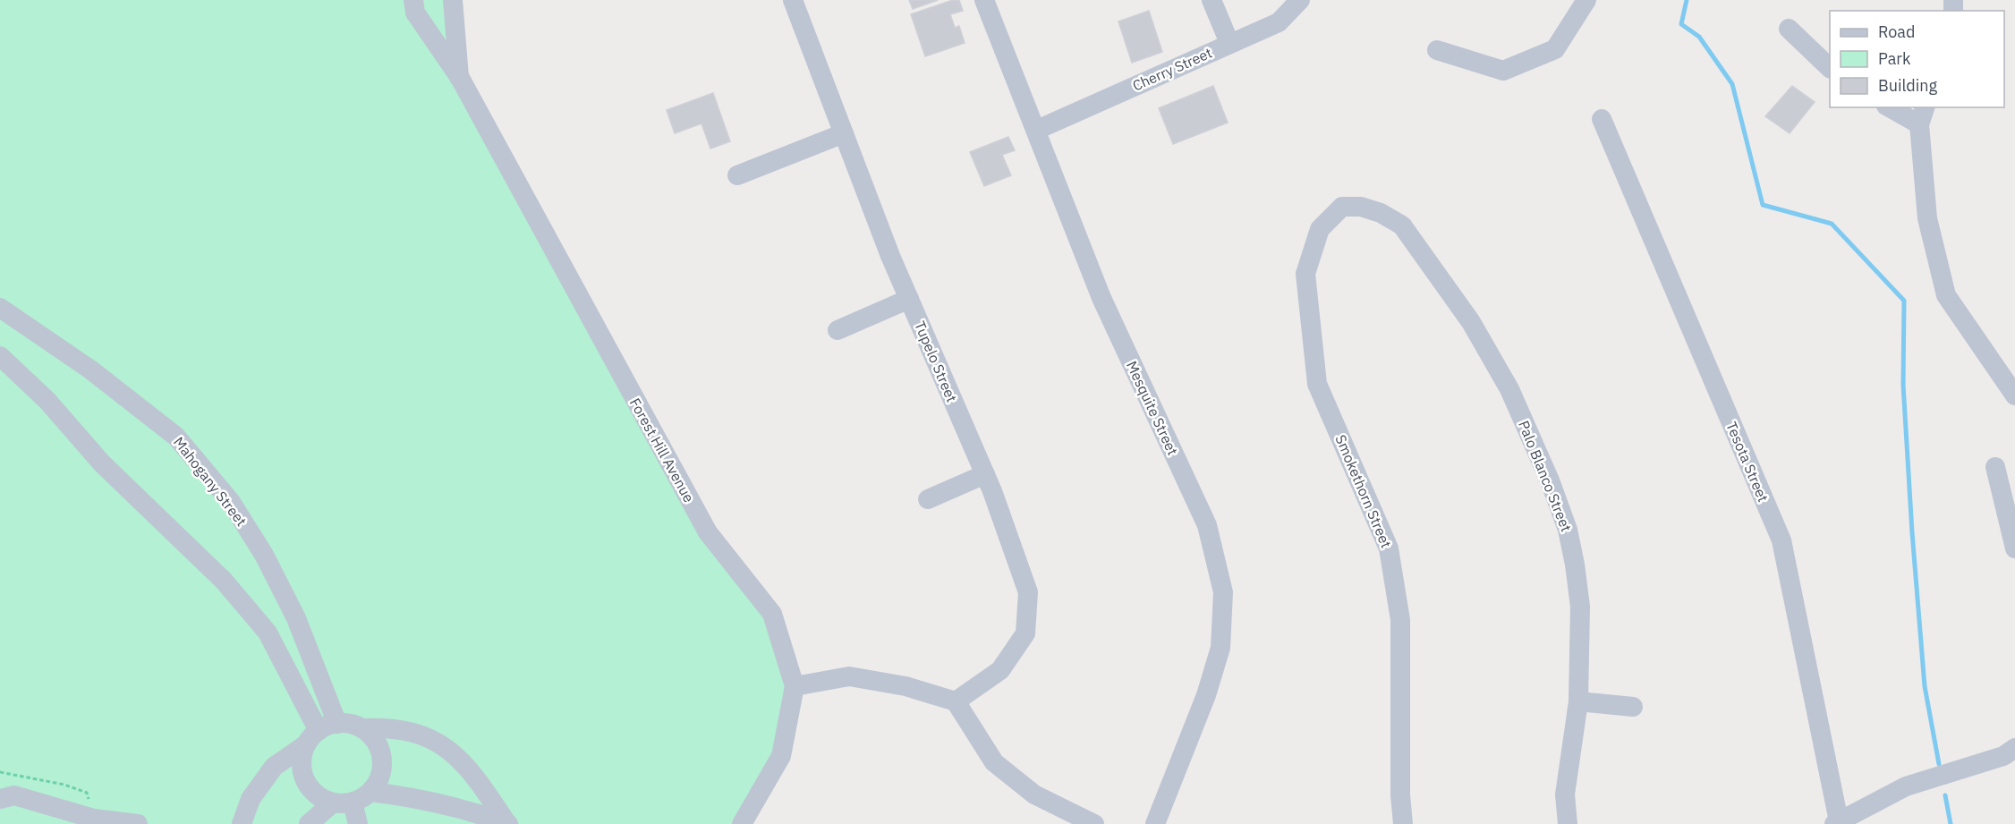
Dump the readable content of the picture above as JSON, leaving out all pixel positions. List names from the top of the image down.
{
  "streets": {
    "street": [
      "Cherry Street",
      "Tupelo Street",
      "Mesquite Street",
      "Forest Hill Avenue",
      "Tesota Street",
      "Palo Blanco Street",
      "Mahogany Street",
      "Smokethorn Street"
    ]
  },
  "crossings": [
    ["Cherry Street", "Mesquite Street"],
    ["Palo Blanco Street", "Smokethorn Street"]
  ],
  "legend": ["Road", "Park", "Building"]
}
